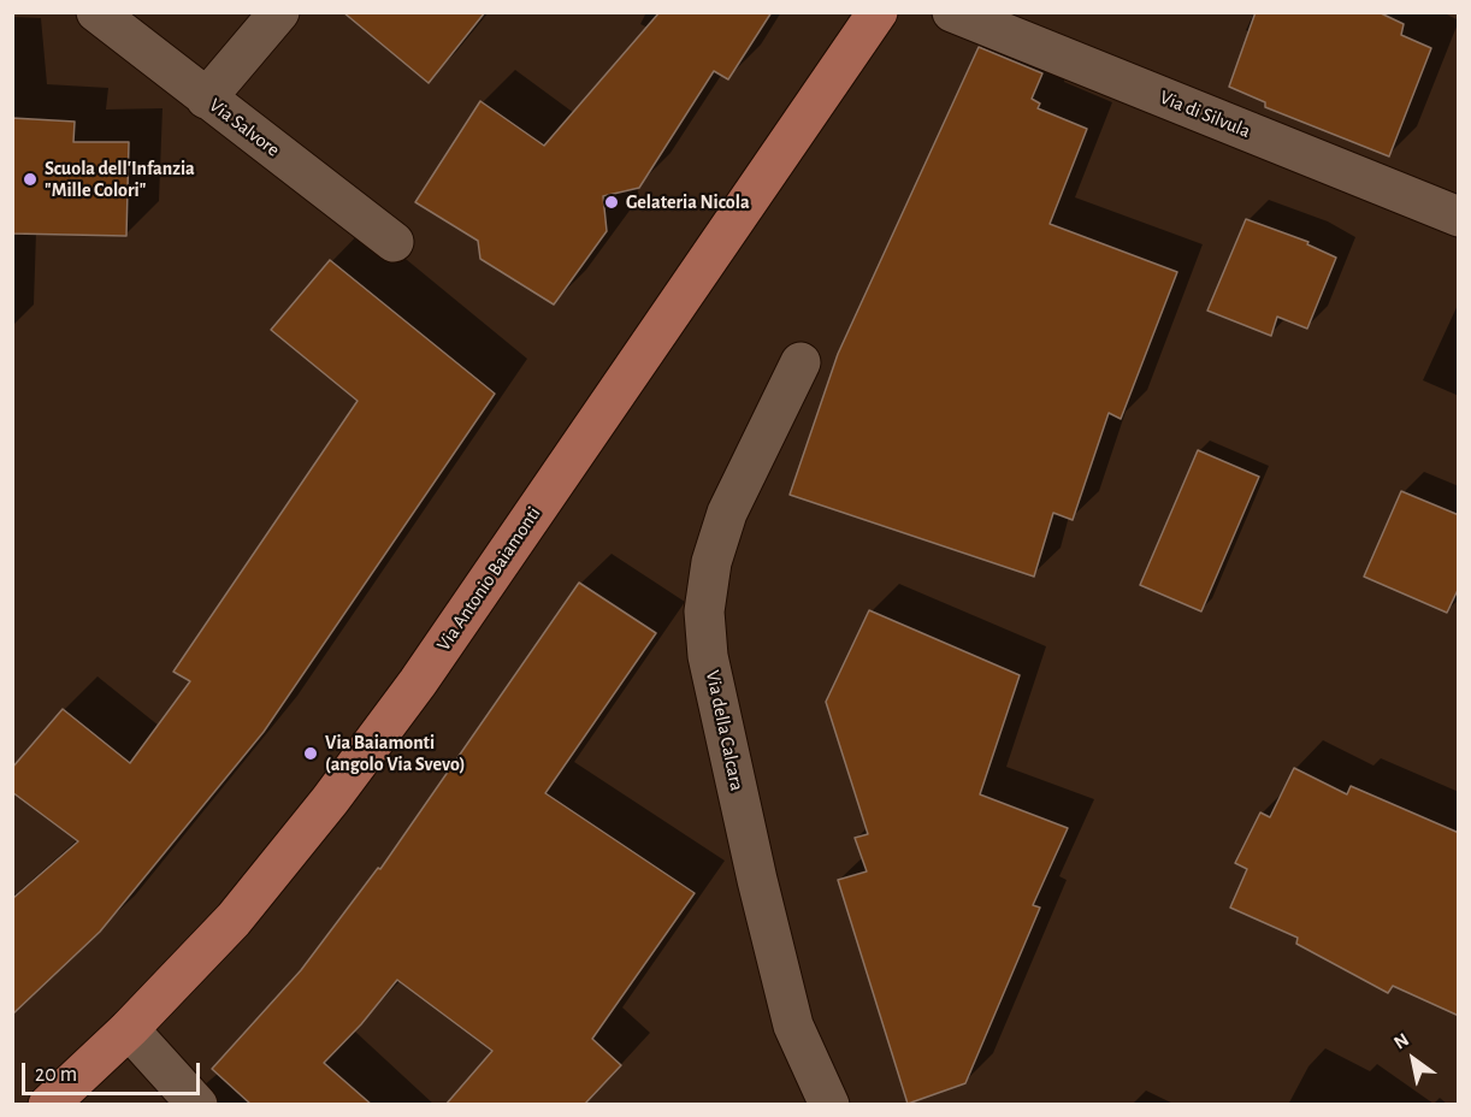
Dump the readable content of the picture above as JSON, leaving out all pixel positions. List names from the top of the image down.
{
  "streets": {
    "main road": ["Via Antonio Baiamonti"],
    "street": ["Via di Silvula", "Via Salvore", "Via della Calcara"]
  },
  "places": ["Scuola dell'Infanzia \"Mille Colori\"", "Gelateria Nicola", "Via Baiamonti (angolo Via Svevo)"],
  "scale_bar": "20 m",
  "north": "top left"
}
